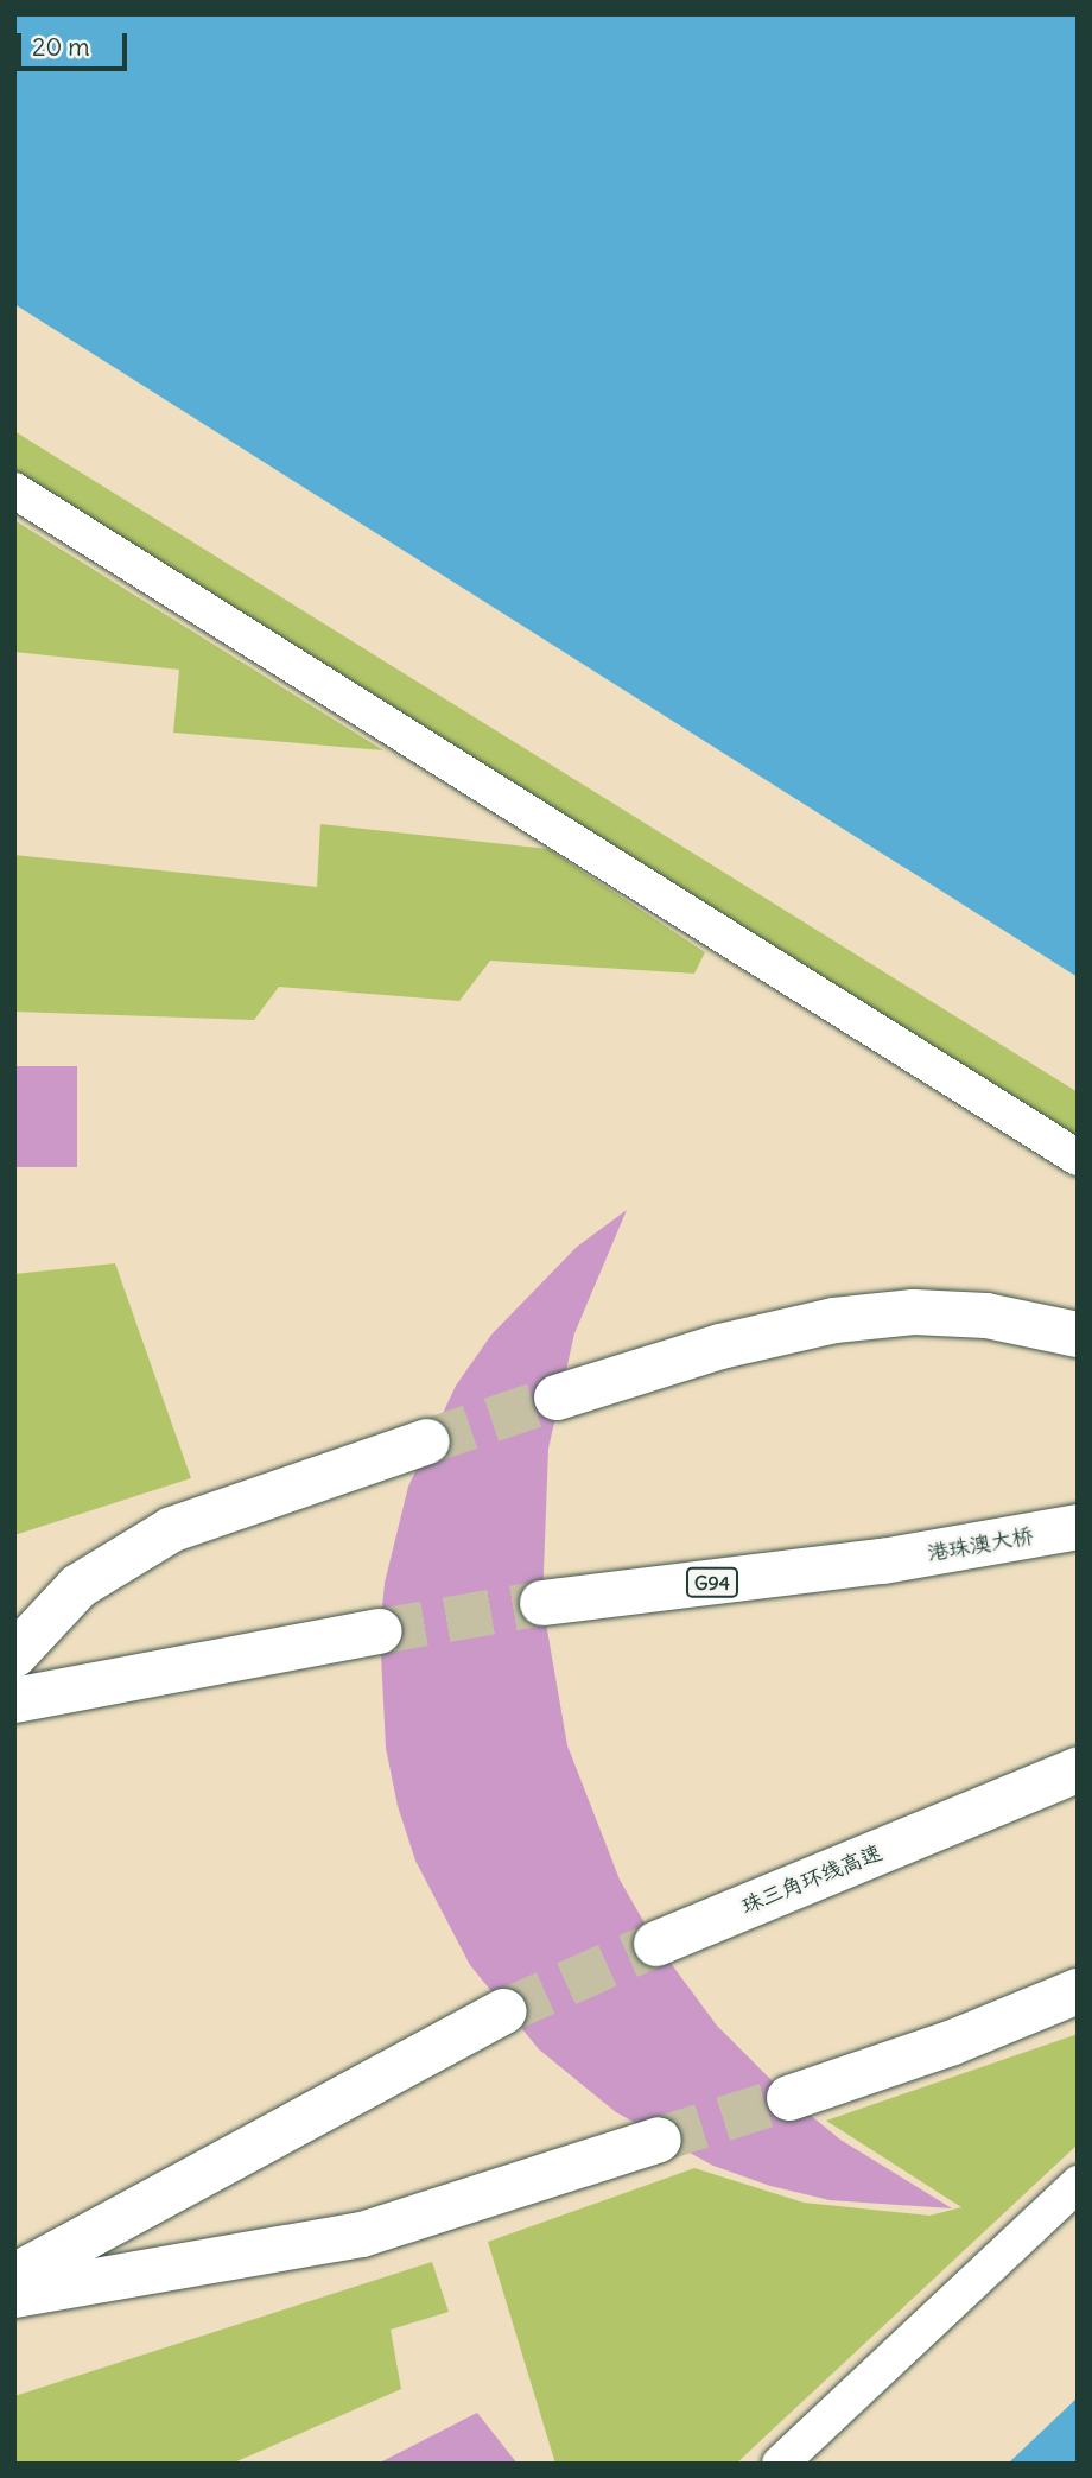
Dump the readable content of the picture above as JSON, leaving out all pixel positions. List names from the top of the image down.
{
  "streets": {
    "highway": ["港珠澳大桥", "G94", "珠三角环线高速"]
  },
  "scale_bar": "20 m"
}
